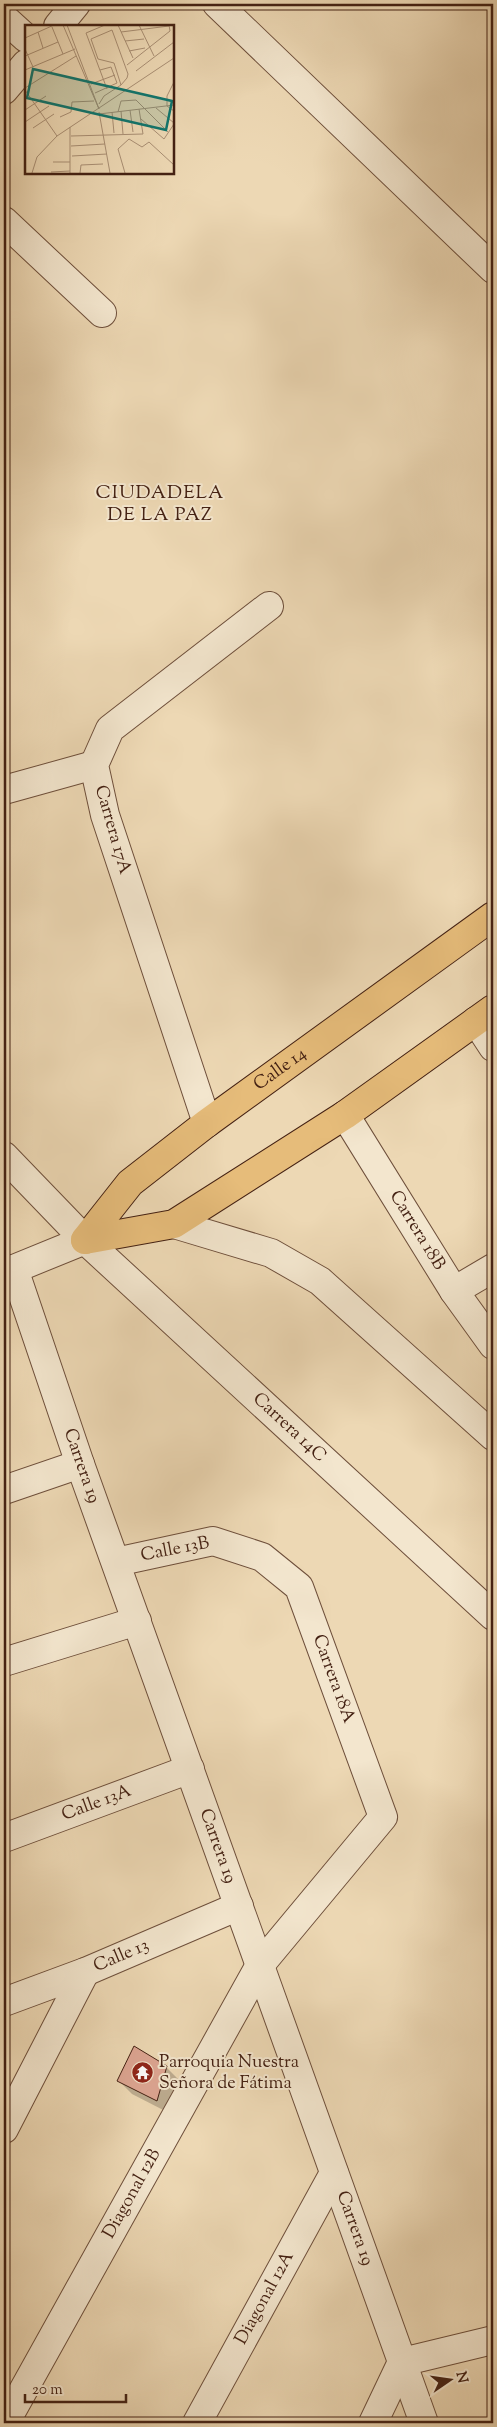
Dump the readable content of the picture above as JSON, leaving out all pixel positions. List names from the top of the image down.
{
  "streets": {
    "main road": ["Calle 14"],
    "street": [
      "Carrera 17A",
      "Carrera 18B",
      "Carrera 14C",
      "Carrera 19",
      "Calle 13B",
      "Carrera 18A",
      "Calle 13A",
      "Calle 13",
      "Diagonal 12B",
      "Diagonal 12A"
    ]
  },
  "crossings": [
    ["Carrera 17A", "Calle 14"],
    ["Calle 14", "Carrera 18B"],
    ["Calle 14", "Carrera 14C"],
    ["Calle 14", "Carrera 19"],
    ["Carrera 19", "Calle 13B"],
    ["Carrera 19", "Carrera 18A"],
    ["Carrera 19", "Calle 13A"],
    ["Carrera 19", "Calle 13"],
    ["Carrera 19", "Diagonal 12B"],
    ["Carrera 19", "Diagonal 12A"],
    ["Calle 13B", "Carrera 18A"],
    ["Carrera 18A", "Diagonal 12B"]
  ],
  "districts": ["CIUDADELA DE LA PAZ"],
  "places": {
    "temple": ["Parroquia Nuestra Señora de Fátima"]
  },
  "scale_bar": "20 m",
  "north": "right"
}
